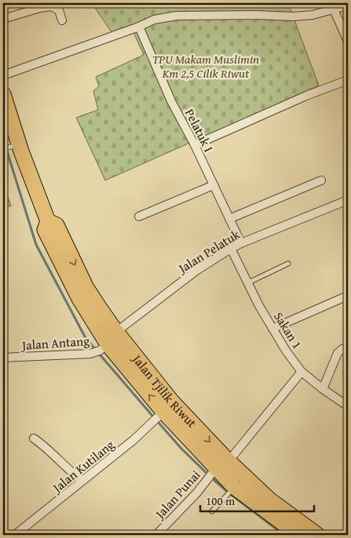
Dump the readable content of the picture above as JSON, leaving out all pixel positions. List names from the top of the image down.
{
  "streets": {
    "highway": ["Jalan Tjilik Riwut"],
    "street": [
      "Pelatuk I",
      "Jalan Pelatuk",
      "Sakan 1",
      "Jalan Antang",
      "Jalan Kutilang",
      "Jalan Punai"
    ]
  },
  "crossings": [
    ["Pelatuk I", "Jalan Pelatuk"],
    ["Jalan Pelatuk", "Sakan 1"],
    ["Jalan Pelatuk", "Jalan Antang"],
    ["Jalan Pelatuk", "Jalan Tjilik Riwut"],
    ["Sakan 1", "Jalan Punai"],
    ["Jalan Antang", "Jalan Tjilik Riwut"],
    ["Jalan Tjilik Riwut", "Jalan Kutilang"],
    ["Jalan Tjilik Riwut", "Jalan Punai"]
  ],
  "parks": ["TPU Makam Muslimin Km 2,5 Cilik Riwut"],
  "scale_bar": "100 m"
}
